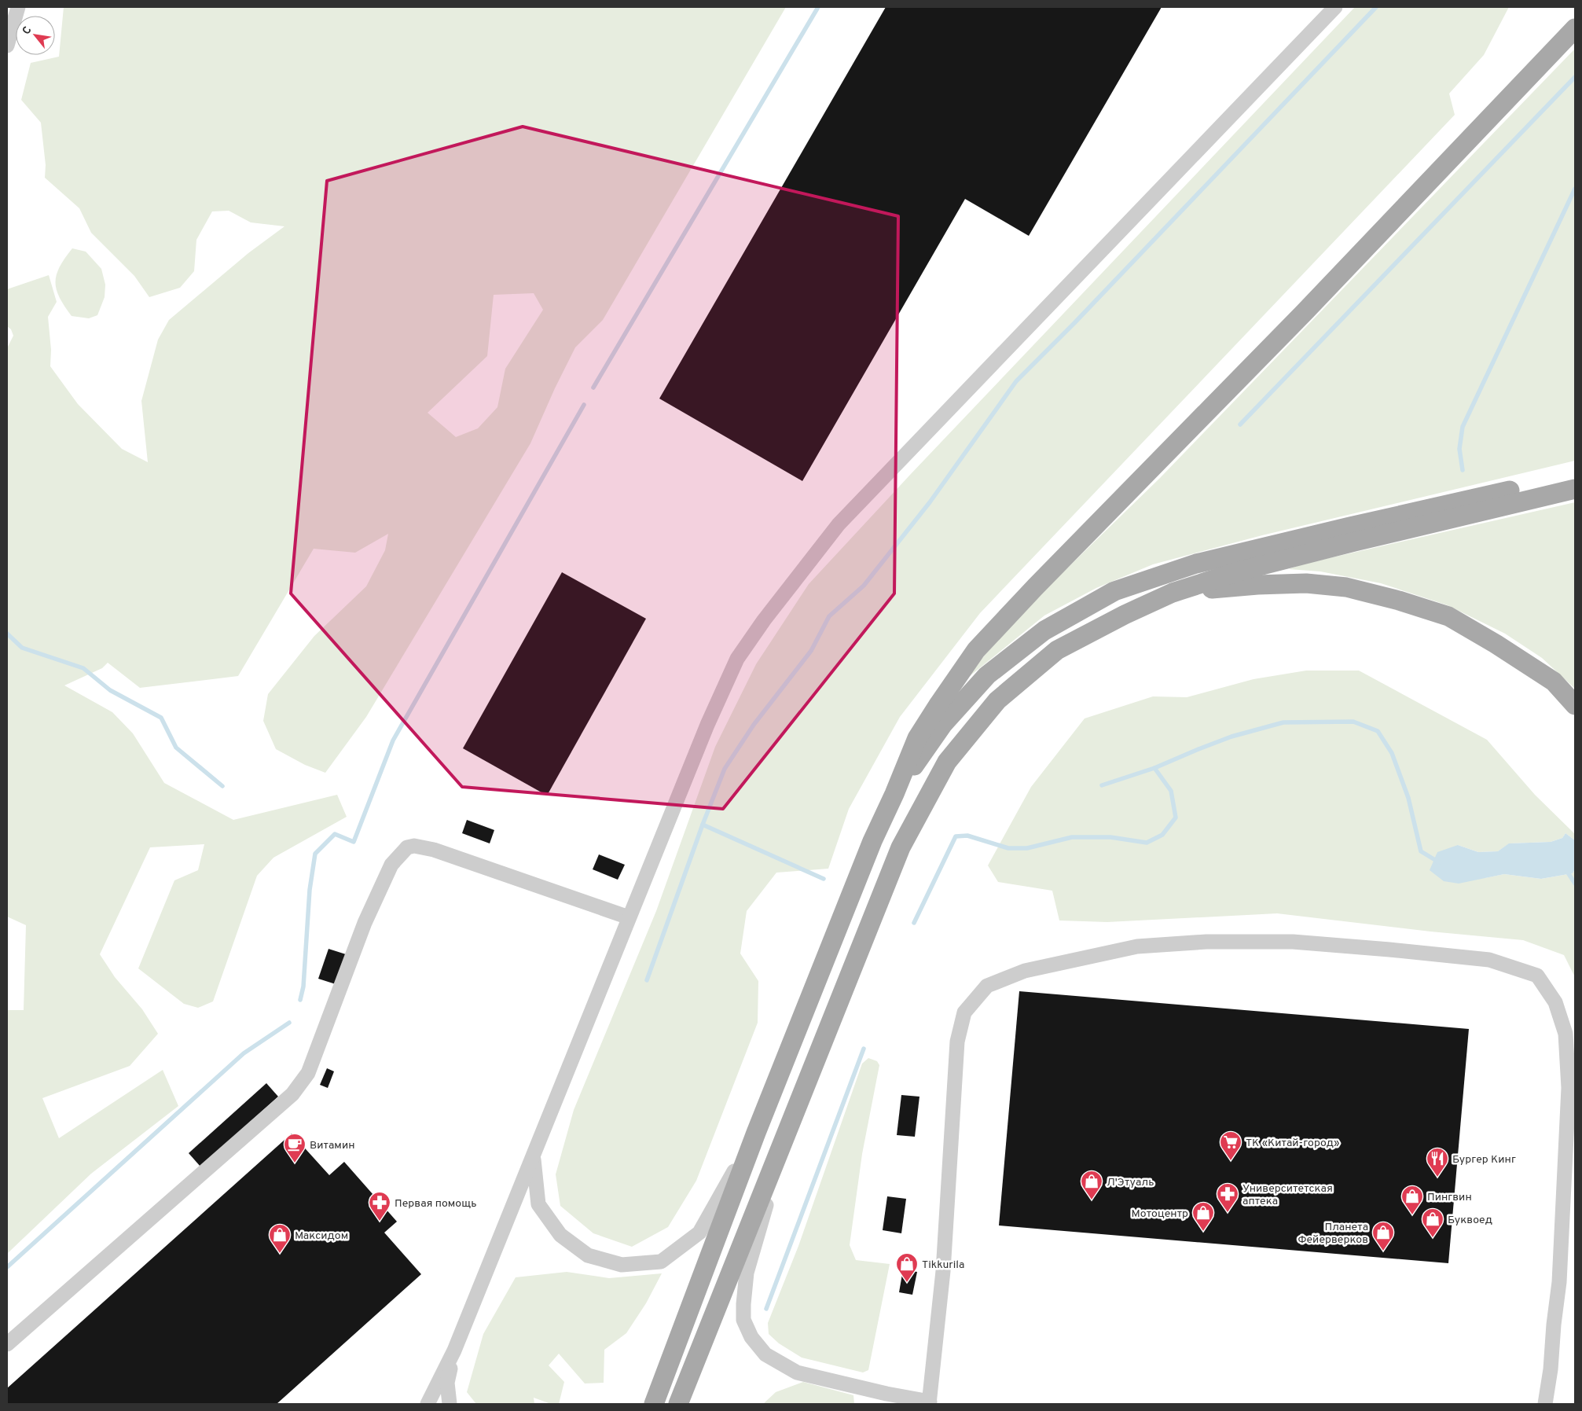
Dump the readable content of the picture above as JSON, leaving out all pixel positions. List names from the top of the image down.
{
  "places": {
    "supermarket": ["ТК «Китай-город»"],
    "cafe": ["Витамин"],
    "restaurant": ["Бургер Кинг"],
    "shop": [
      "Л'Этуаль",
      "Пингвин",
      "Мотоцентр",
      "Буквоед",
      "Планета Фейерверков",
      "Максидом",
      "Tikkurila"
    ],
    "pharmacy": ["Университетская аптека", "Первая помощь"]
  },
  "north": "top left"
}
